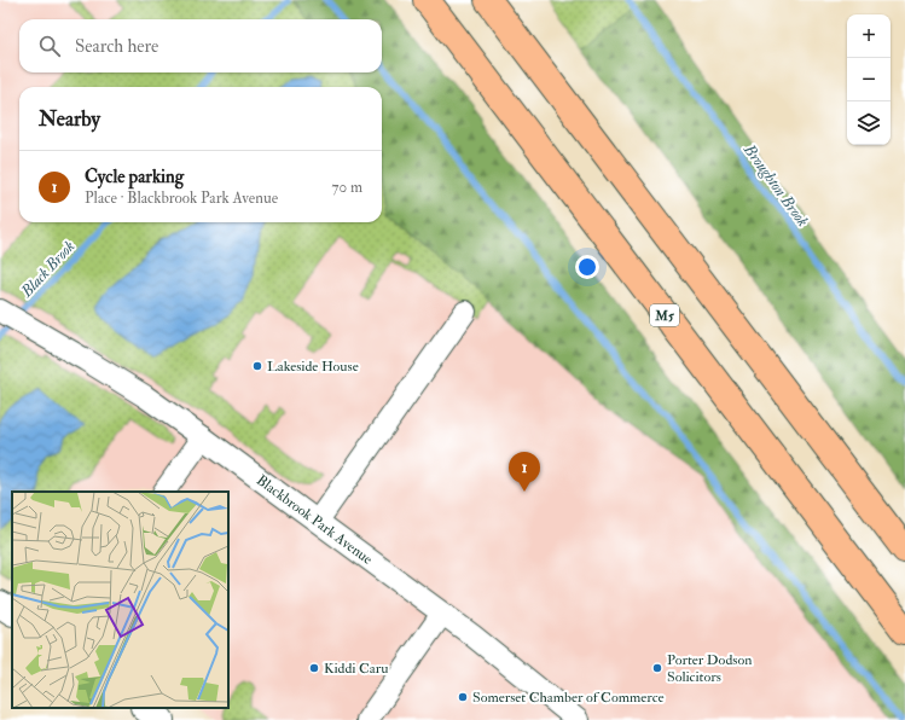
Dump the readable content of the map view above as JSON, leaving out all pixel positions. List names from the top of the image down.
{
  "streets": {
    "highway": ["M5"],
    "street": ["Blackbrook Park Avenue"]
  },
  "water": ["Broughton Brook", "Black Brook"],
  "places": [
    "Lakeside House",
    "Kiddi Caru",
    "Porter Dodson Solicitors",
    "Somerset Chamber of Commerce"
  ],
  "page": {
    "map_buttons": ["+", "−"],
    "search": "Search here",
    "heading": "Nearby",
    "list": [
      {
        "mark": "1",
        "name": "Cycle parking",
        "note": "Place · Blackbrook Park Avenue",
        "value": "70 m"
      }
    ],
    "pins": "1"
  }
}
